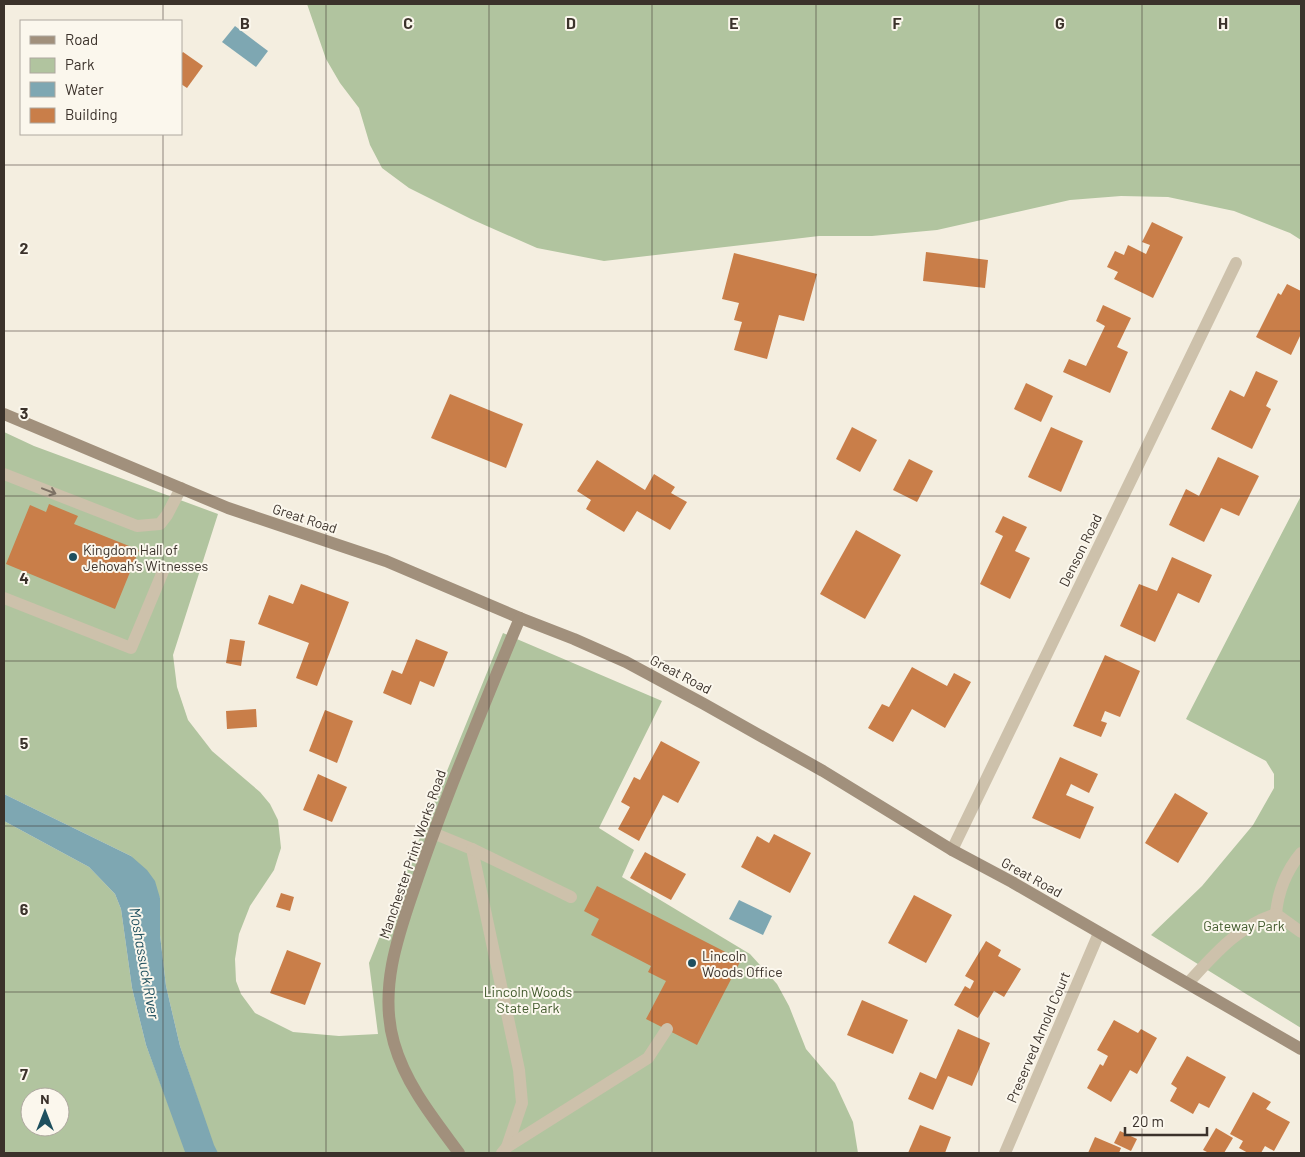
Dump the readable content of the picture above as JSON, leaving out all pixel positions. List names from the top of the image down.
{
  "streets": {
    "main road": ["Great Road", "Manchester Print Works Road"],
    "street": ["Denson Road", "Preserved Arnold Court"]
  },
  "crossings": [
    ["Great Road", "Denson Road"],
    ["Great Road", "Manchester Print Works Road"],
    ["Great Road", "Preserved Arnold Court"]
  ],
  "water": ["Moshassuck River"],
  "parks": ["Gateway Park", "Lincoln Woods State Park"],
  "places": ["Kingdom Hall of Jehovah’s Witnesses", "Lincoln Woods Office"],
  "legend": [
    "Road",
    "Park",
    "Water",
    "Building"
  ],
  "scale_bar": "20 m",
  "north": "top",
  "grid": {
    "columns": [
      "B",
      "C",
      "D",
      "E",
      "F",
      "G",
      "H"
    ],
    "rows": [
      "2",
      "3",
      "4",
      "5",
      "6",
      "7"
    ]
  }
}
